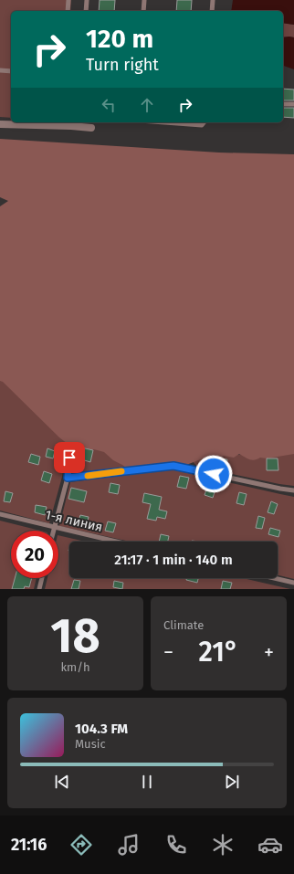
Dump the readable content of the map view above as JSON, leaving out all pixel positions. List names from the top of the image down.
{
  "streets": {
    "lane": ["1-я линия"]
  },
  "page": {
    "turn": ["120 m", "Turn right"],
    "limit": "20",
    "trip": "21:17 · 1 min · 140 m",
    "tile": [
      ["18", "km/h"],
      "Climate"
    ],
    "heat": ["−", "21°", "+"],
    "song": ["104.3 FM", "Music"],
    "tabs": "21:16"
  }
}
